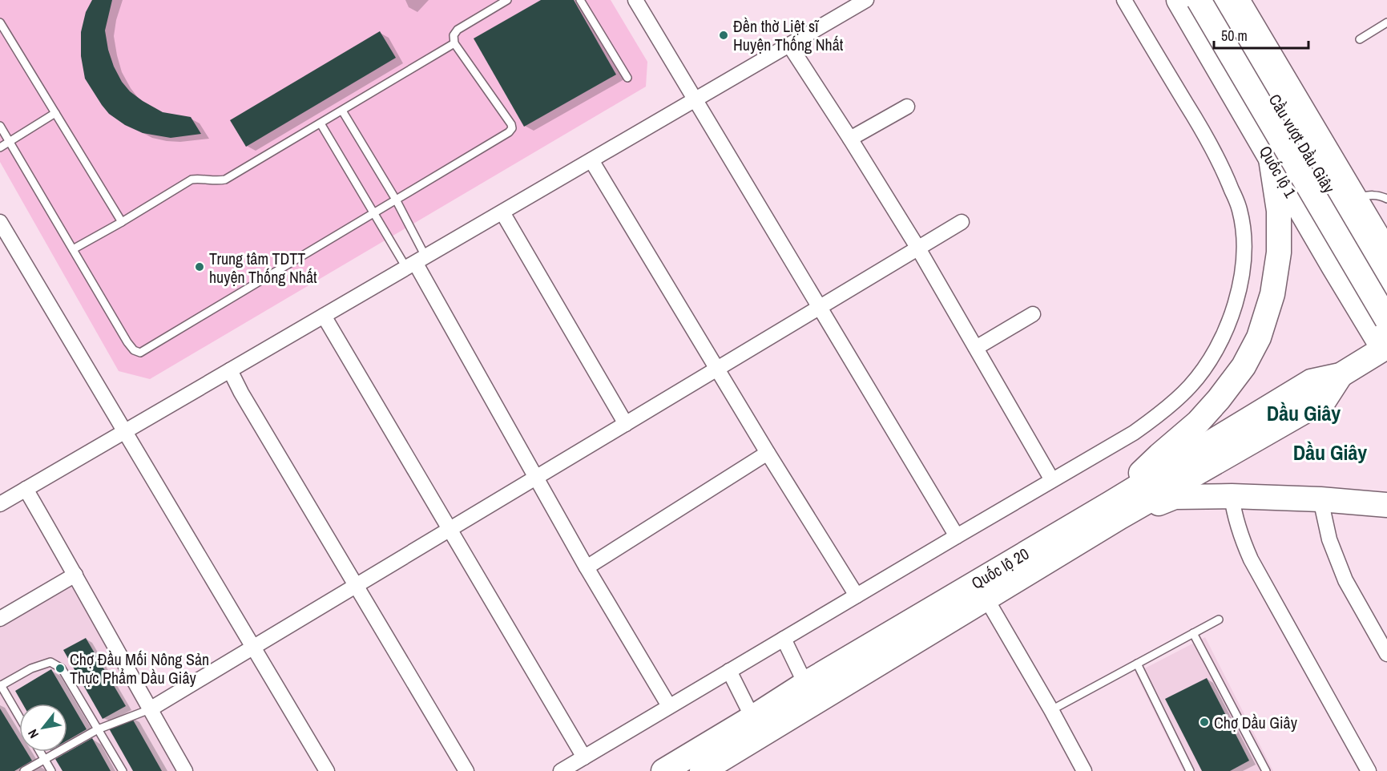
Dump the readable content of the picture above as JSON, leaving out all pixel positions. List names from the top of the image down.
{
  "streets": {
    "highway": ["Cầu vượt Dầu Giây", "Quốc lộ 1", "Quốc lộ 20"]
  },
  "crossings": [
    ["Quốc lộ 1", "Quốc lộ 20"]
  ],
  "districts": ["Dầu Giây", "Dầu Giây"],
  "places": [
    "Đền thờ Liệt sĩ Huyện Thống Nhất",
    "Trung tâm TDTT huyện Thống Nhất",
    "Chợ Đầu Mối Nông Sản Thực Phẩm Dầu Giây",
    "Chợ Dầu Giây"
  ],
  "scale_bar": "50 m",
  "north": "bottom left"
}
